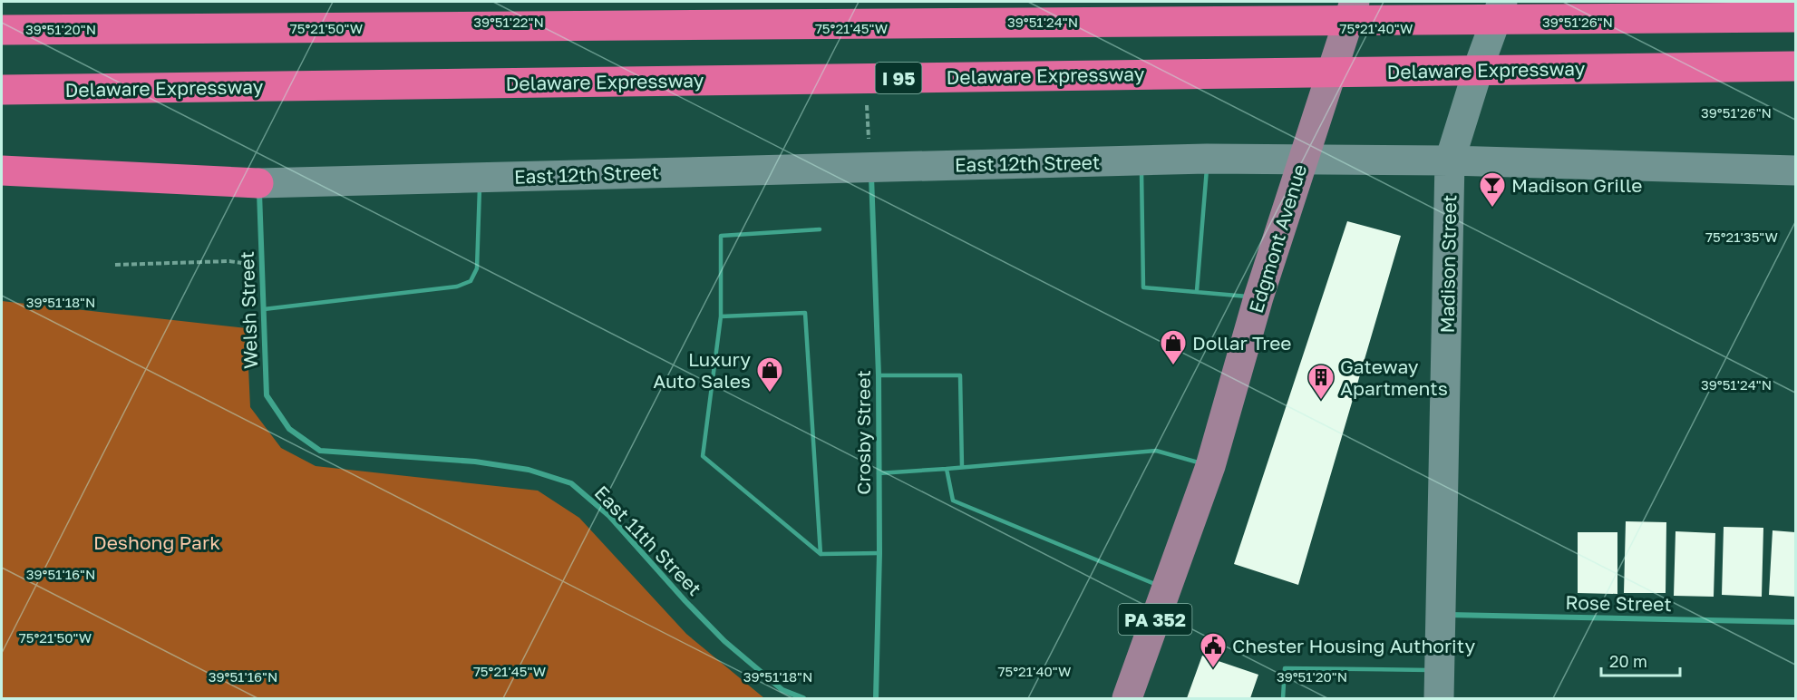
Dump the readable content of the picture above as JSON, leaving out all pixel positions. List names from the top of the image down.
{
  "streets": {
    "highway": ["Delaware Expressway", "I 95"],
    "main road": ["Edgmont Avenue", "PA 352"],
    "street": [
      "East 12th Street",
      "Madison Street",
      "Welsh Street",
      "Crosby Street",
      "East 11th Street",
      "Rose Street"
    ]
  },
  "crossings": [
    ["East 12th Street", "Edgmont Avenue"],
    ["East 12th Street", "Madison Street"],
    ["East 12th Street", "Welsh Street"],
    ["East 12th Street", "Crosby Street"],
    ["Edgmont Avenue", "PA 352"],
    ["Madison Street", "Rose Street"],
    ["Welsh Street", "East 11th Street"]
  ],
  "parks": ["Deshong Park"],
  "places": {
    "bar": ["Madison Grille"],
    "shop": ["Dollar Tree", "Luxury Auto Sales"],
    "building": ["Gateway Apartments"],
    "public building": ["Chester Housing Authority"]
  },
  "scale_bar": "20 m",
  "coordinates": [
    "39°51'22\"N",
    "39°51'24\"N",
    "39°51'26\"N",
    "75°21'50\"W",
    "75°21'45\"W",
    "75°21'40\"W",
    "39°51'20\"N",
    "75°21'35\"W",
    "39°51'18\"N",
    "39°51'16\"N"
  ]
}
